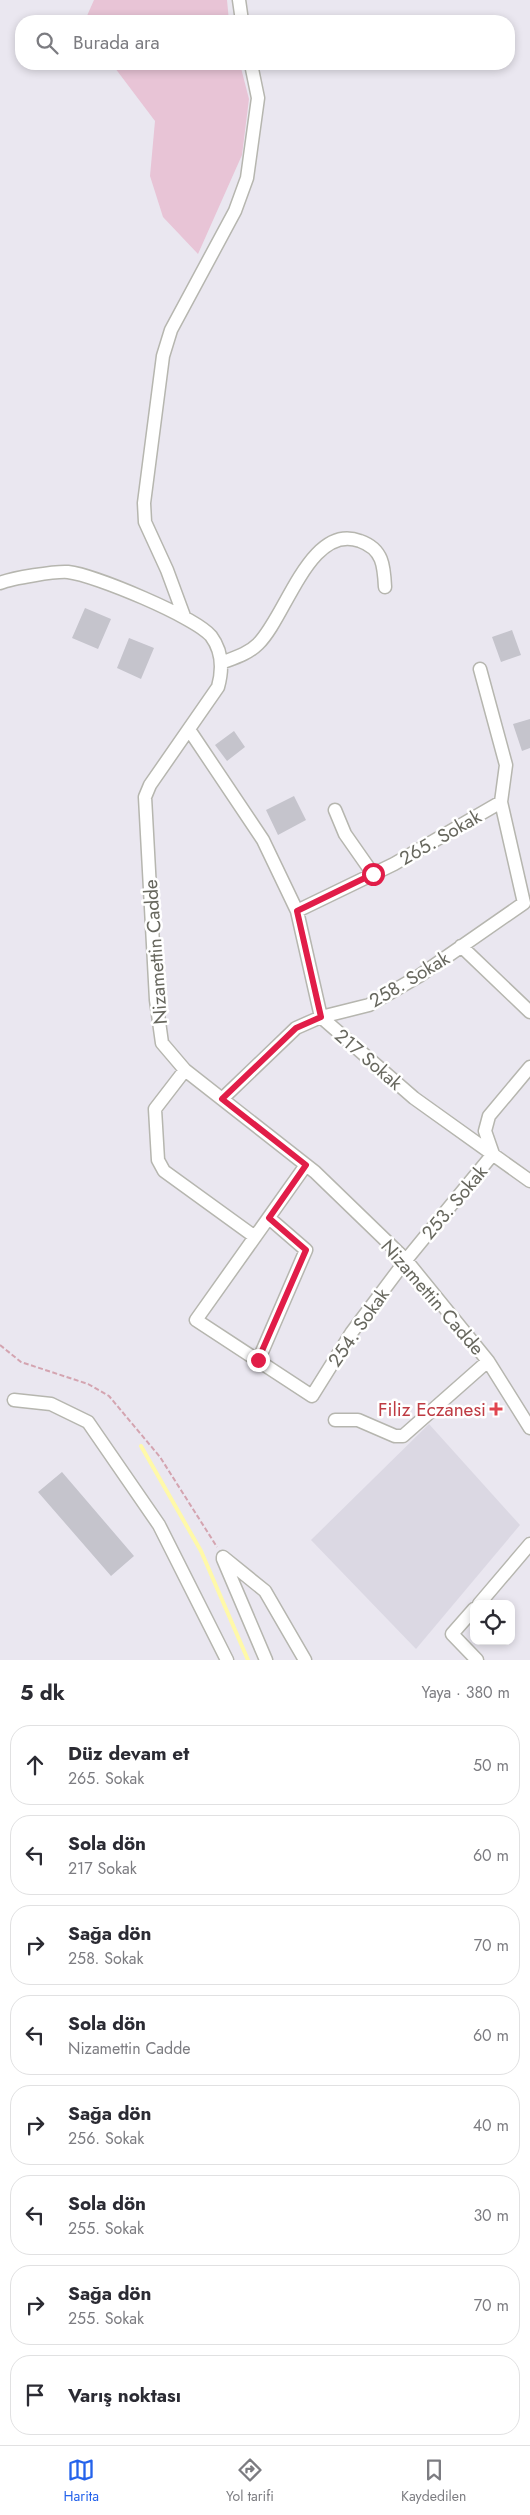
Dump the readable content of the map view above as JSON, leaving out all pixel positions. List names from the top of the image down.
{
  "streets": {
    "street": [
      "265. Sokak",
      "Nizamettin Cadde",
      "258. Sokak",
      "217 Sokak",
      "253. Sokak",
      "254. Sokak"
    ]
  },
  "crossings": [
    ["265. Sokak", "217 Sokak"],
    ["Nizamettin Cadde", "258. Sokak"],
    ["Nizamettin Cadde", "217 Sokak"],
    ["Nizamettin Cadde", "253. Sokak"],
    ["Nizamettin Cadde", "254. Sokak"],
    ["258. Sokak", "217 Sokak"],
    ["217 Sokak", "253. Sokak"],
    ["253. Sokak", "254. Sokak"]
  ],
  "places": {
    "health": ["Filiz Eczanesi"]
  },
  "page": {
    "search": "Burada ara",
    "heading": ["5 dk", "Yaya · 380 m"],
    "list": [
      ["Düz devam et", "265. Sokak", "50 m"],
      ["Sola dön", "217 Sokak", "60 m"],
      ["Sağa dön", "258. Sokak", "70 m"],
      ["Sola dön", "Nizamettin Cadde", "60 m"],
      ["Sağa dön", "256. Sokak", "40 m"],
      ["Sola dön", "255. Sokak", "30 m"],
      ["Sağa dön", "255. Sokak", "70 m"],
      "Varış noktası"
    ],
    "nav": ["Harita", "Yol tarifi", "Kaydedilen"]
  }
}
